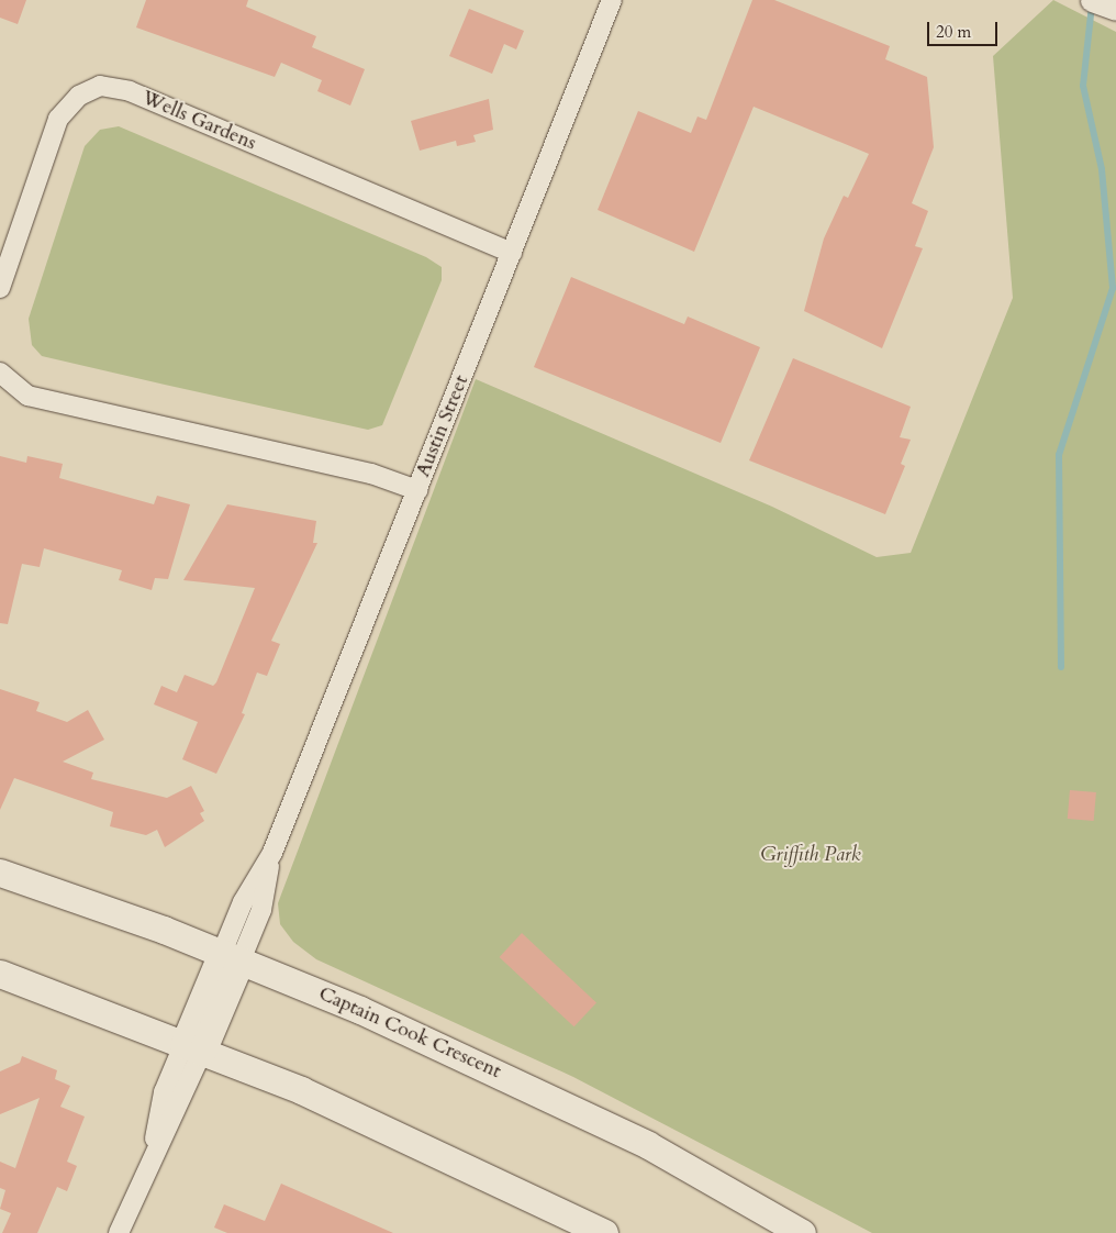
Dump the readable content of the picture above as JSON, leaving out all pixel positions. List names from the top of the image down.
{
  "streets": {
    "main road": ["Captain Cook Crescent"],
    "street": ["Wells Gardens", "Austin Street"]
  },
  "crossings": [
    ["Wells Gardens", "Austin Street"],
    ["Austin Street", "Captain Cook Crescent"]
  ],
  "parks": ["Griffith Park"],
  "scale_bar": "20 m"
}
